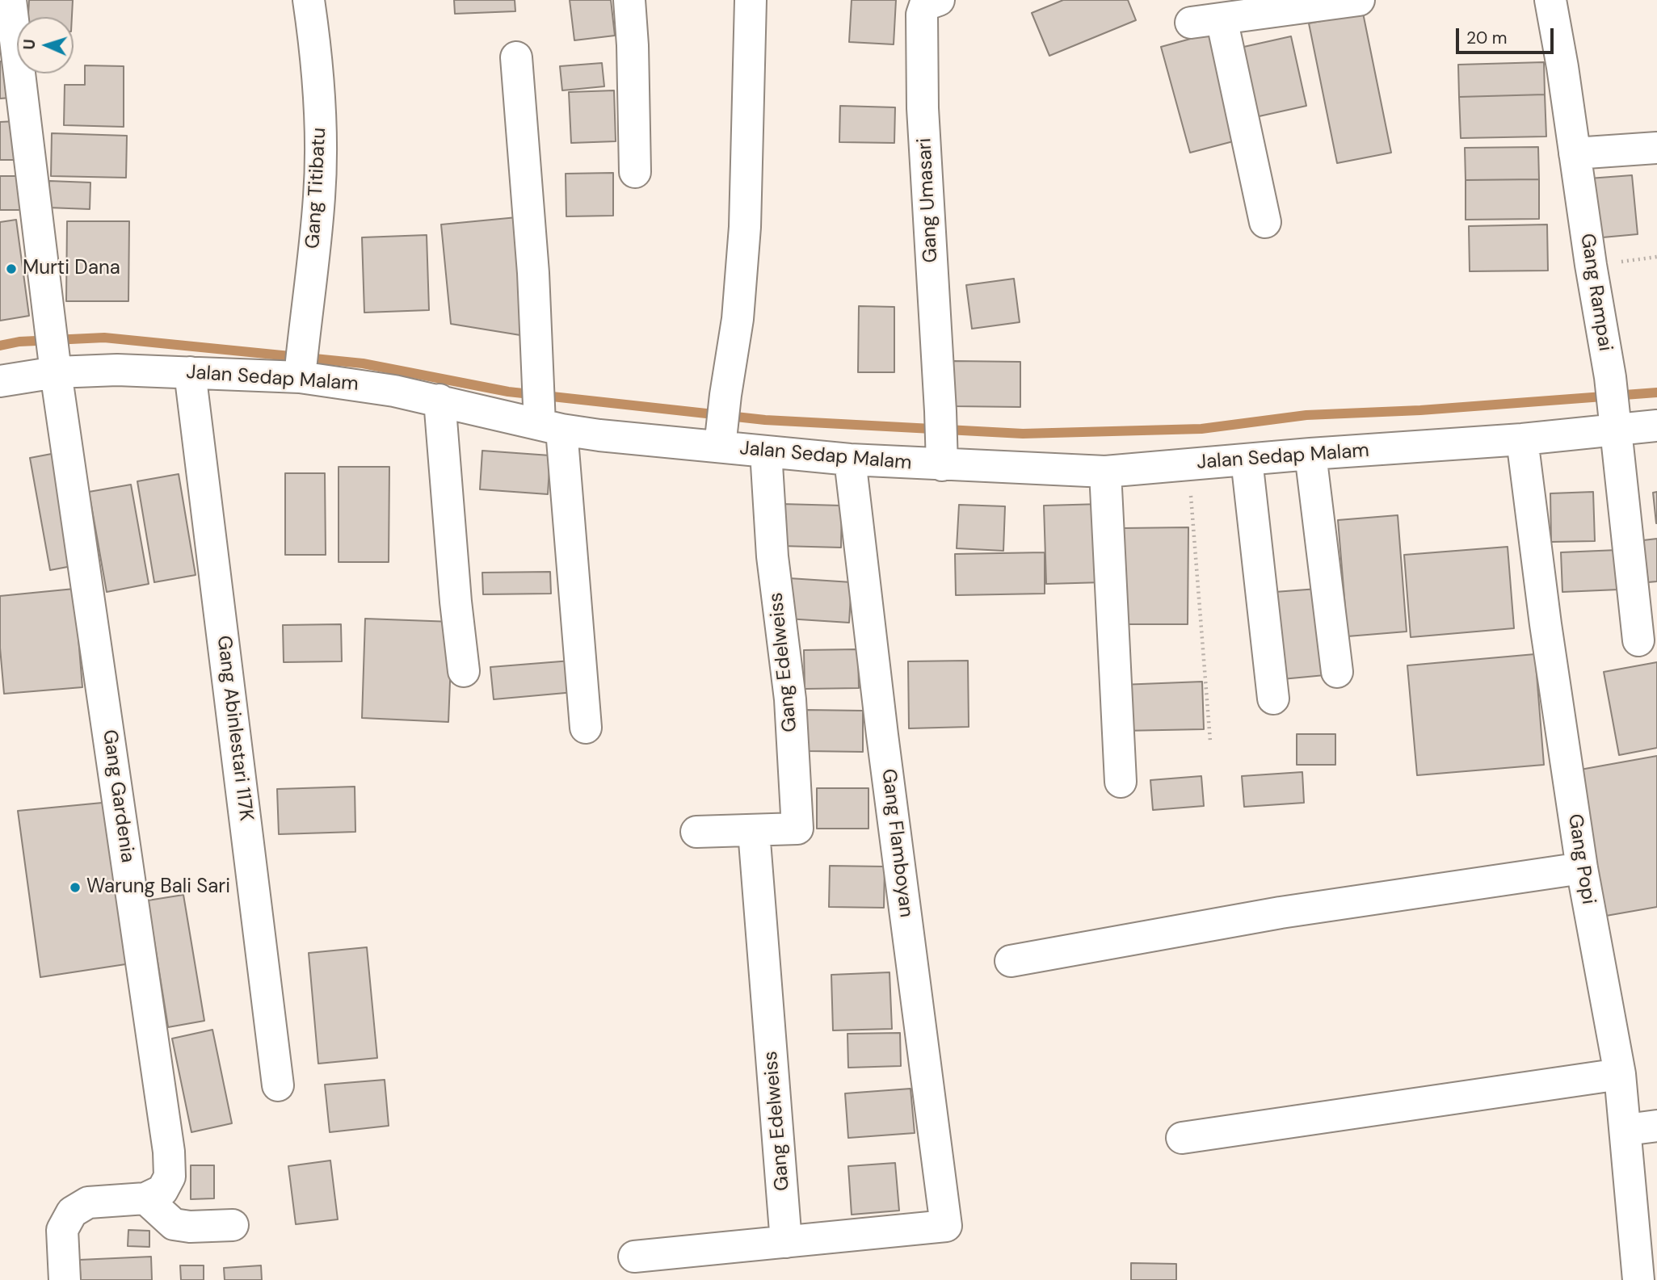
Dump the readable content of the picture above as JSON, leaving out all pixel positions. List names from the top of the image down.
{
  "streets": {
    "street": [
      "Gang Titibatu",
      "Gang Umasari",
      "Gang Rampai",
      "Jalan Sedap Malam",
      "Gang Edelweiss",
      "Gang Abinlestari 117K",
      "Gang Gardenia",
      "Gang Flamboyan",
      "Gang Popi"
    ]
  },
  "crossings": [
    ["Gang Titibatu", "Jalan Sedap Malam"],
    ["Gang Umasari", "Jalan Sedap Malam"],
    ["Gang Rampai", "Jalan Sedap Malam"],
    ["Jalan Sedap Malam", "Gang Edelweiss"],
    ["Jalan Sedap Malam", "Gang Abinlestari 117K"],
    ["Jalan Sedap Malam", "Gang Gardenia"],
    ["Jalan Sedap Malam", "Gang Flamboyan"],
    ["Jalan Sedap Malam", "Gang Popi"],
    ["Gang Edelweiss", "Gang Flamboyan"]
  ],
  "places": ["Murti Dana", "Warung Bali Sari"],
  "scale_bar": "20 m",
  "north": "left"
}
